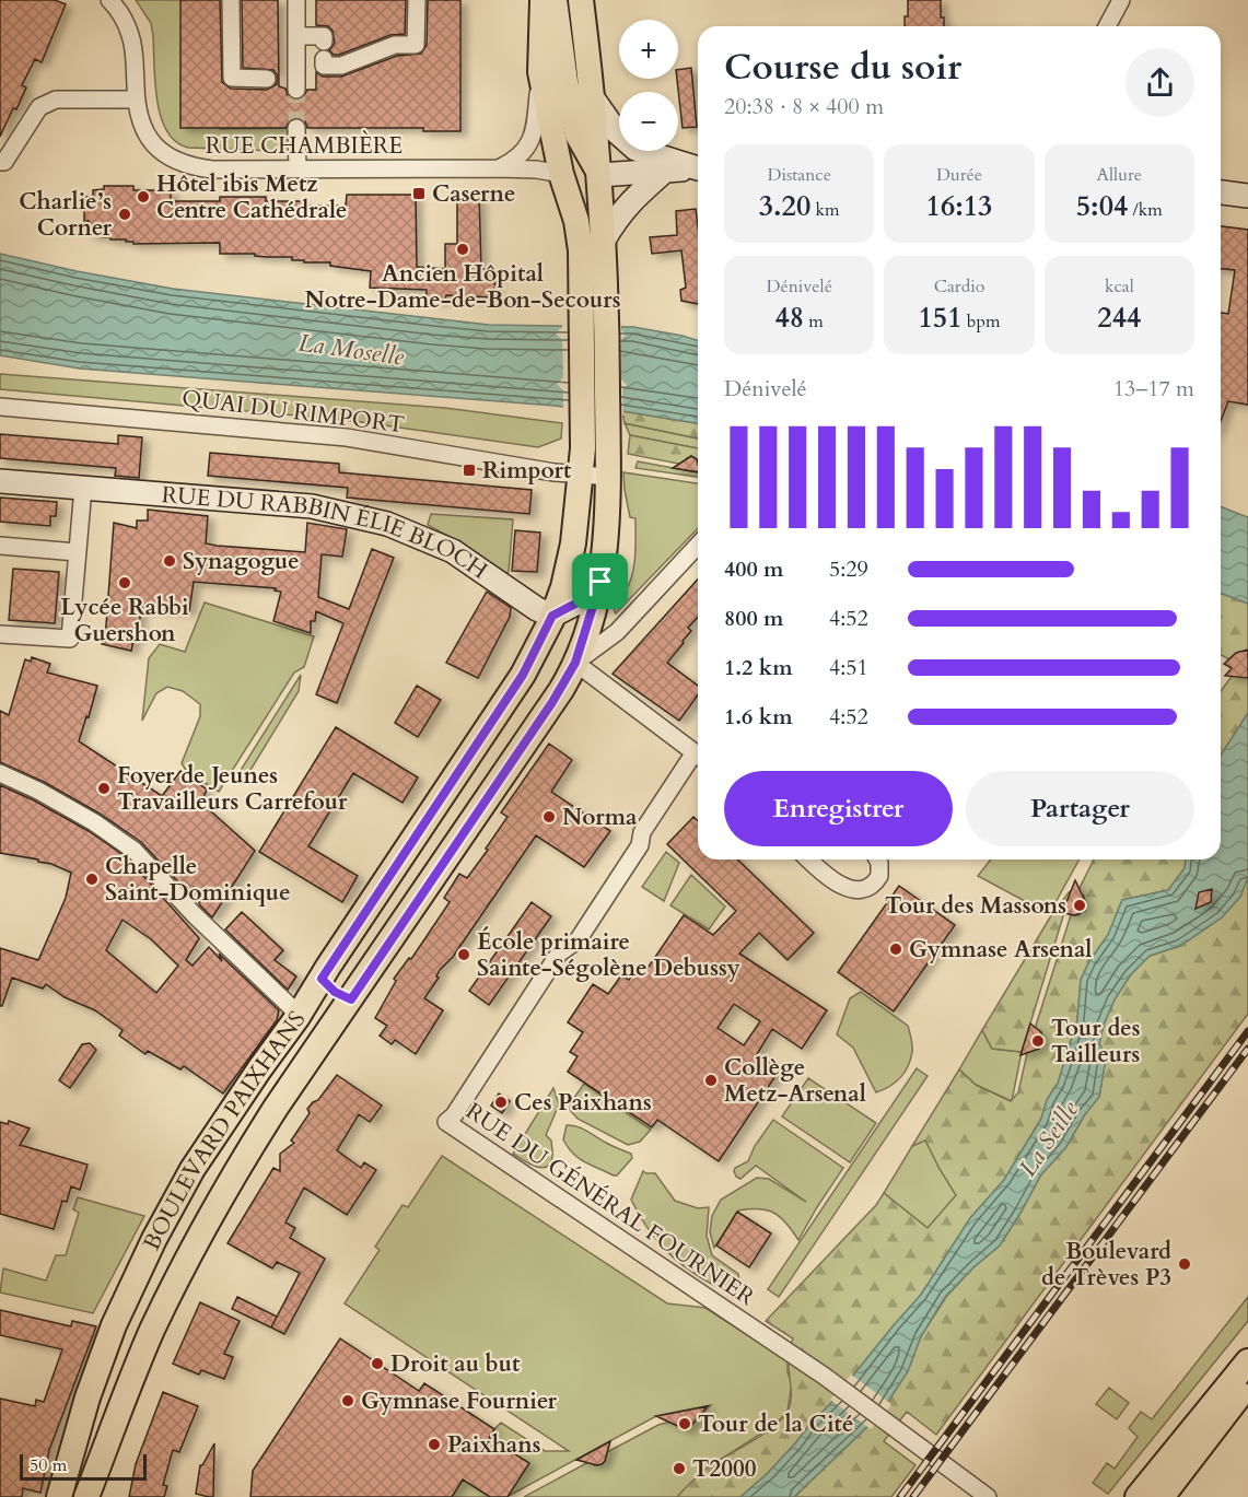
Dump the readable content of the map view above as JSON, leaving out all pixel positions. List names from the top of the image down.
{
  "streets": {
    "main road": ["BOULEVARD PAIXHANS"],
    "street": [
      "RUE CHAMBIÈRE",
      "QUAI DU RIMPORT",
      "RUE DU RABBIN ÉLIE BLOCH",
      "RUE DU GÉNÉRAL FOURNIER"
    ]
  },
  "crossings": [
    ["RUE CHAMBIÈRE", "BOULEVARD PAIXHANS"],
    ["QUAI DU RIMPORT", "BOULEVARD PAIXHANS"],
    ["RUE DU RABBIN ÉLIE BLOCH", "BOULEVARD PAIXHANS"]
  ],
  "water": ["La Moselle", "La Seille"],
  "places": {
    "transit": ["Caserne", "Rimport"],
    "other": [
      "Hôtel ibis Metz Centre Cathédrale",
      "Charlie’s Corner",
      "Ancien Hôpital Notre-Dame-de-Bon-Secours",
      "Synagogue",
      "Lycée Rabbi Guershon",
      "Foyer de Jeunes Travailleurs Carrefour",
      "Norma",
      "Chapelle Saint-Dominique",
      "Tour des Massons",
      "Gymnase Arsenal",
      "École primaire Sainte-Ségolène Debussy",
      "Tour des Tailleurs",
      "Collège Metz-Arsenal",
      "Ces Paixhans",
      "Boulevard de Trèves P3",
      "Droit au but",
      "Gymnase Fournier",
      "Tour de la Cité",
      "Paixhans",
      "T2000"
    ]
  },
  "scale_bar": "50 m",
  "page": {
    "map_buttons": ["+", "−"],
    "heading": ["Course du soir", "20:38 · 8 × 400 m"],
    "stats": [
      ["Distance", "3.20 km"],
      ["Durée", "16:13"],
      ["Allure", "5:04 /km"],
      ["Dénivelé", "48 m"],
      ["Cardio", "151 bpm"],
      ["kcal", "244"]
    ],
    "chart": ["Dénivelé", "13–17 m"],
    "list": [
      {
        "name": "400 m",
        "note": "5:29"
      },
      {
        "name": "800 m",
        "note": "4:52"
      },
      {
        "name": "1.2 km",
        "note": "4:51"
      },
      {
        "name": "1.6 km",
        "note": "4:52"
      }
    ],
    "buttons": ["Enregistrer", "Partager"],
    "scale": "50 m"
  }
}
